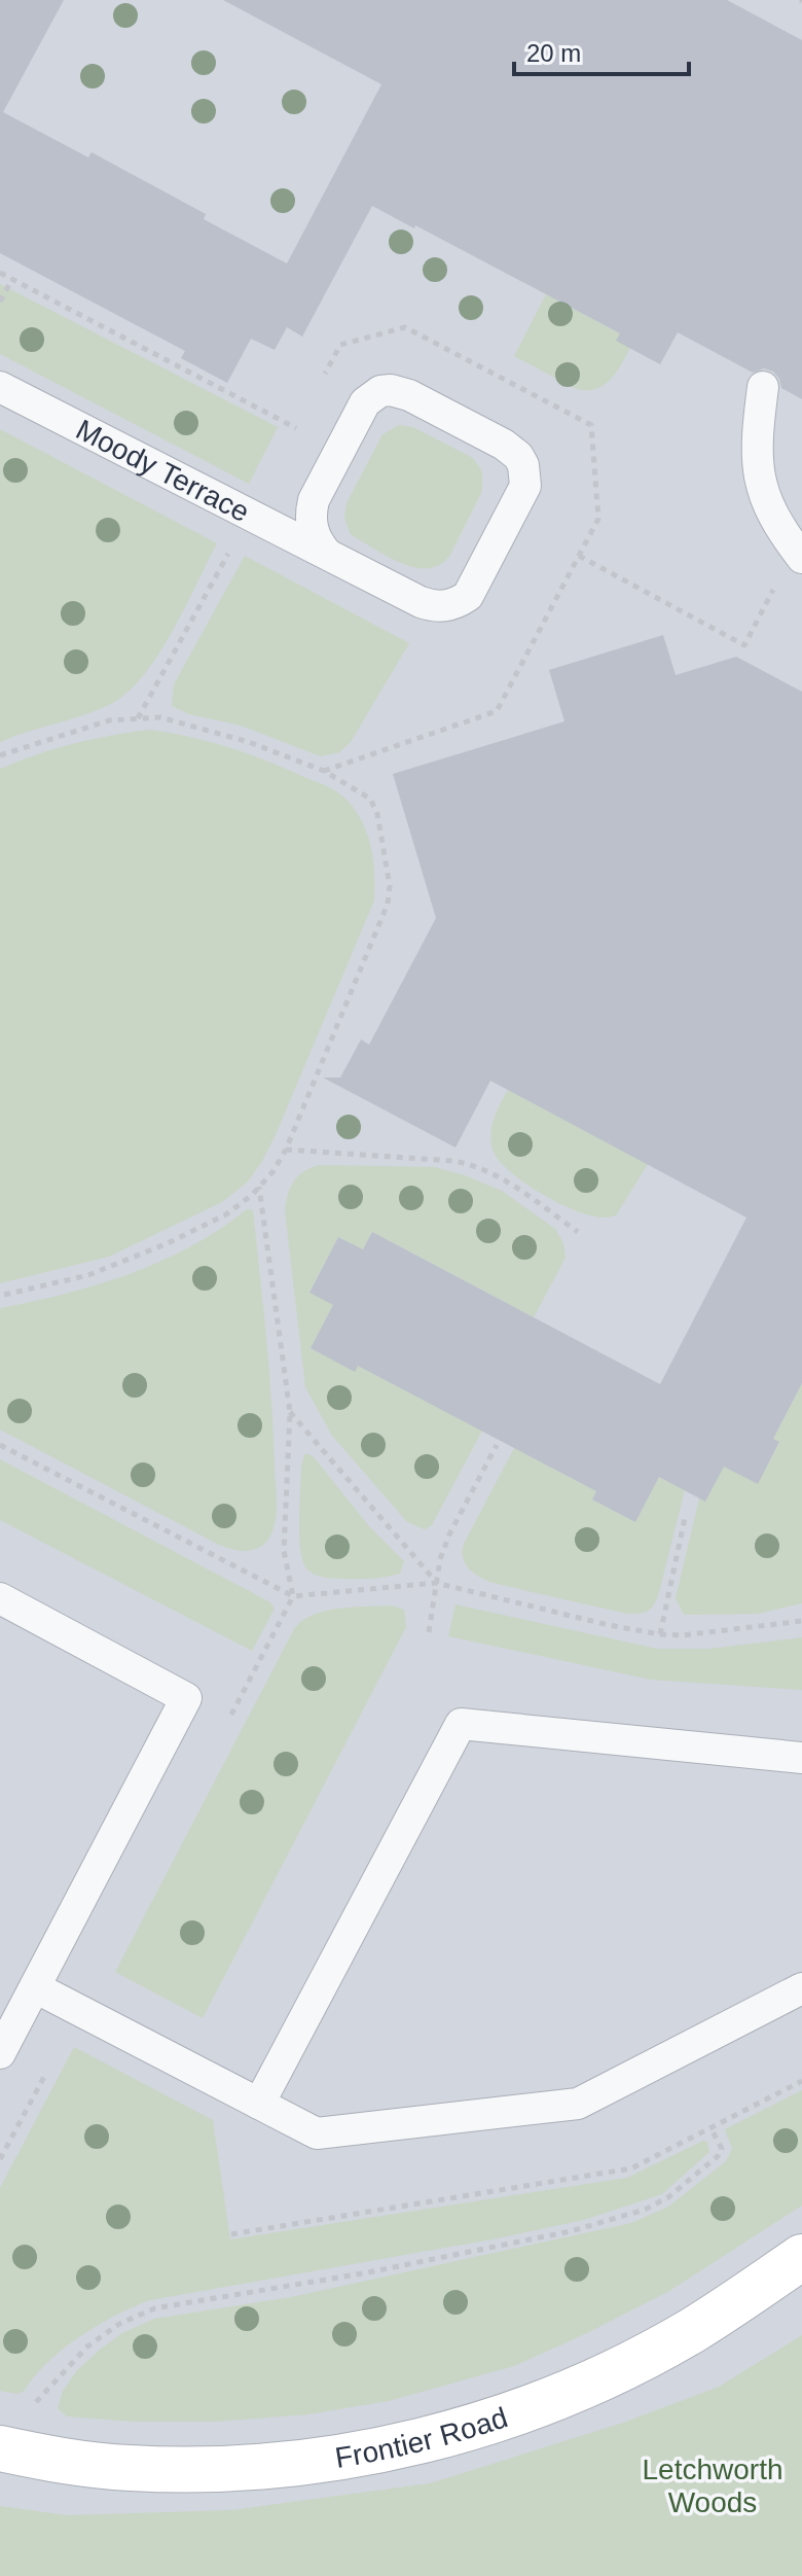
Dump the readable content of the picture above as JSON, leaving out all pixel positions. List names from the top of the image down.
{
  "streets": {
    "street": ["Frontier Road"],
    "lane": ["Moody Terrace"]
  },
  "parks": ["Letchworth Woods"],
  "scale_bar": "20 m"
}
